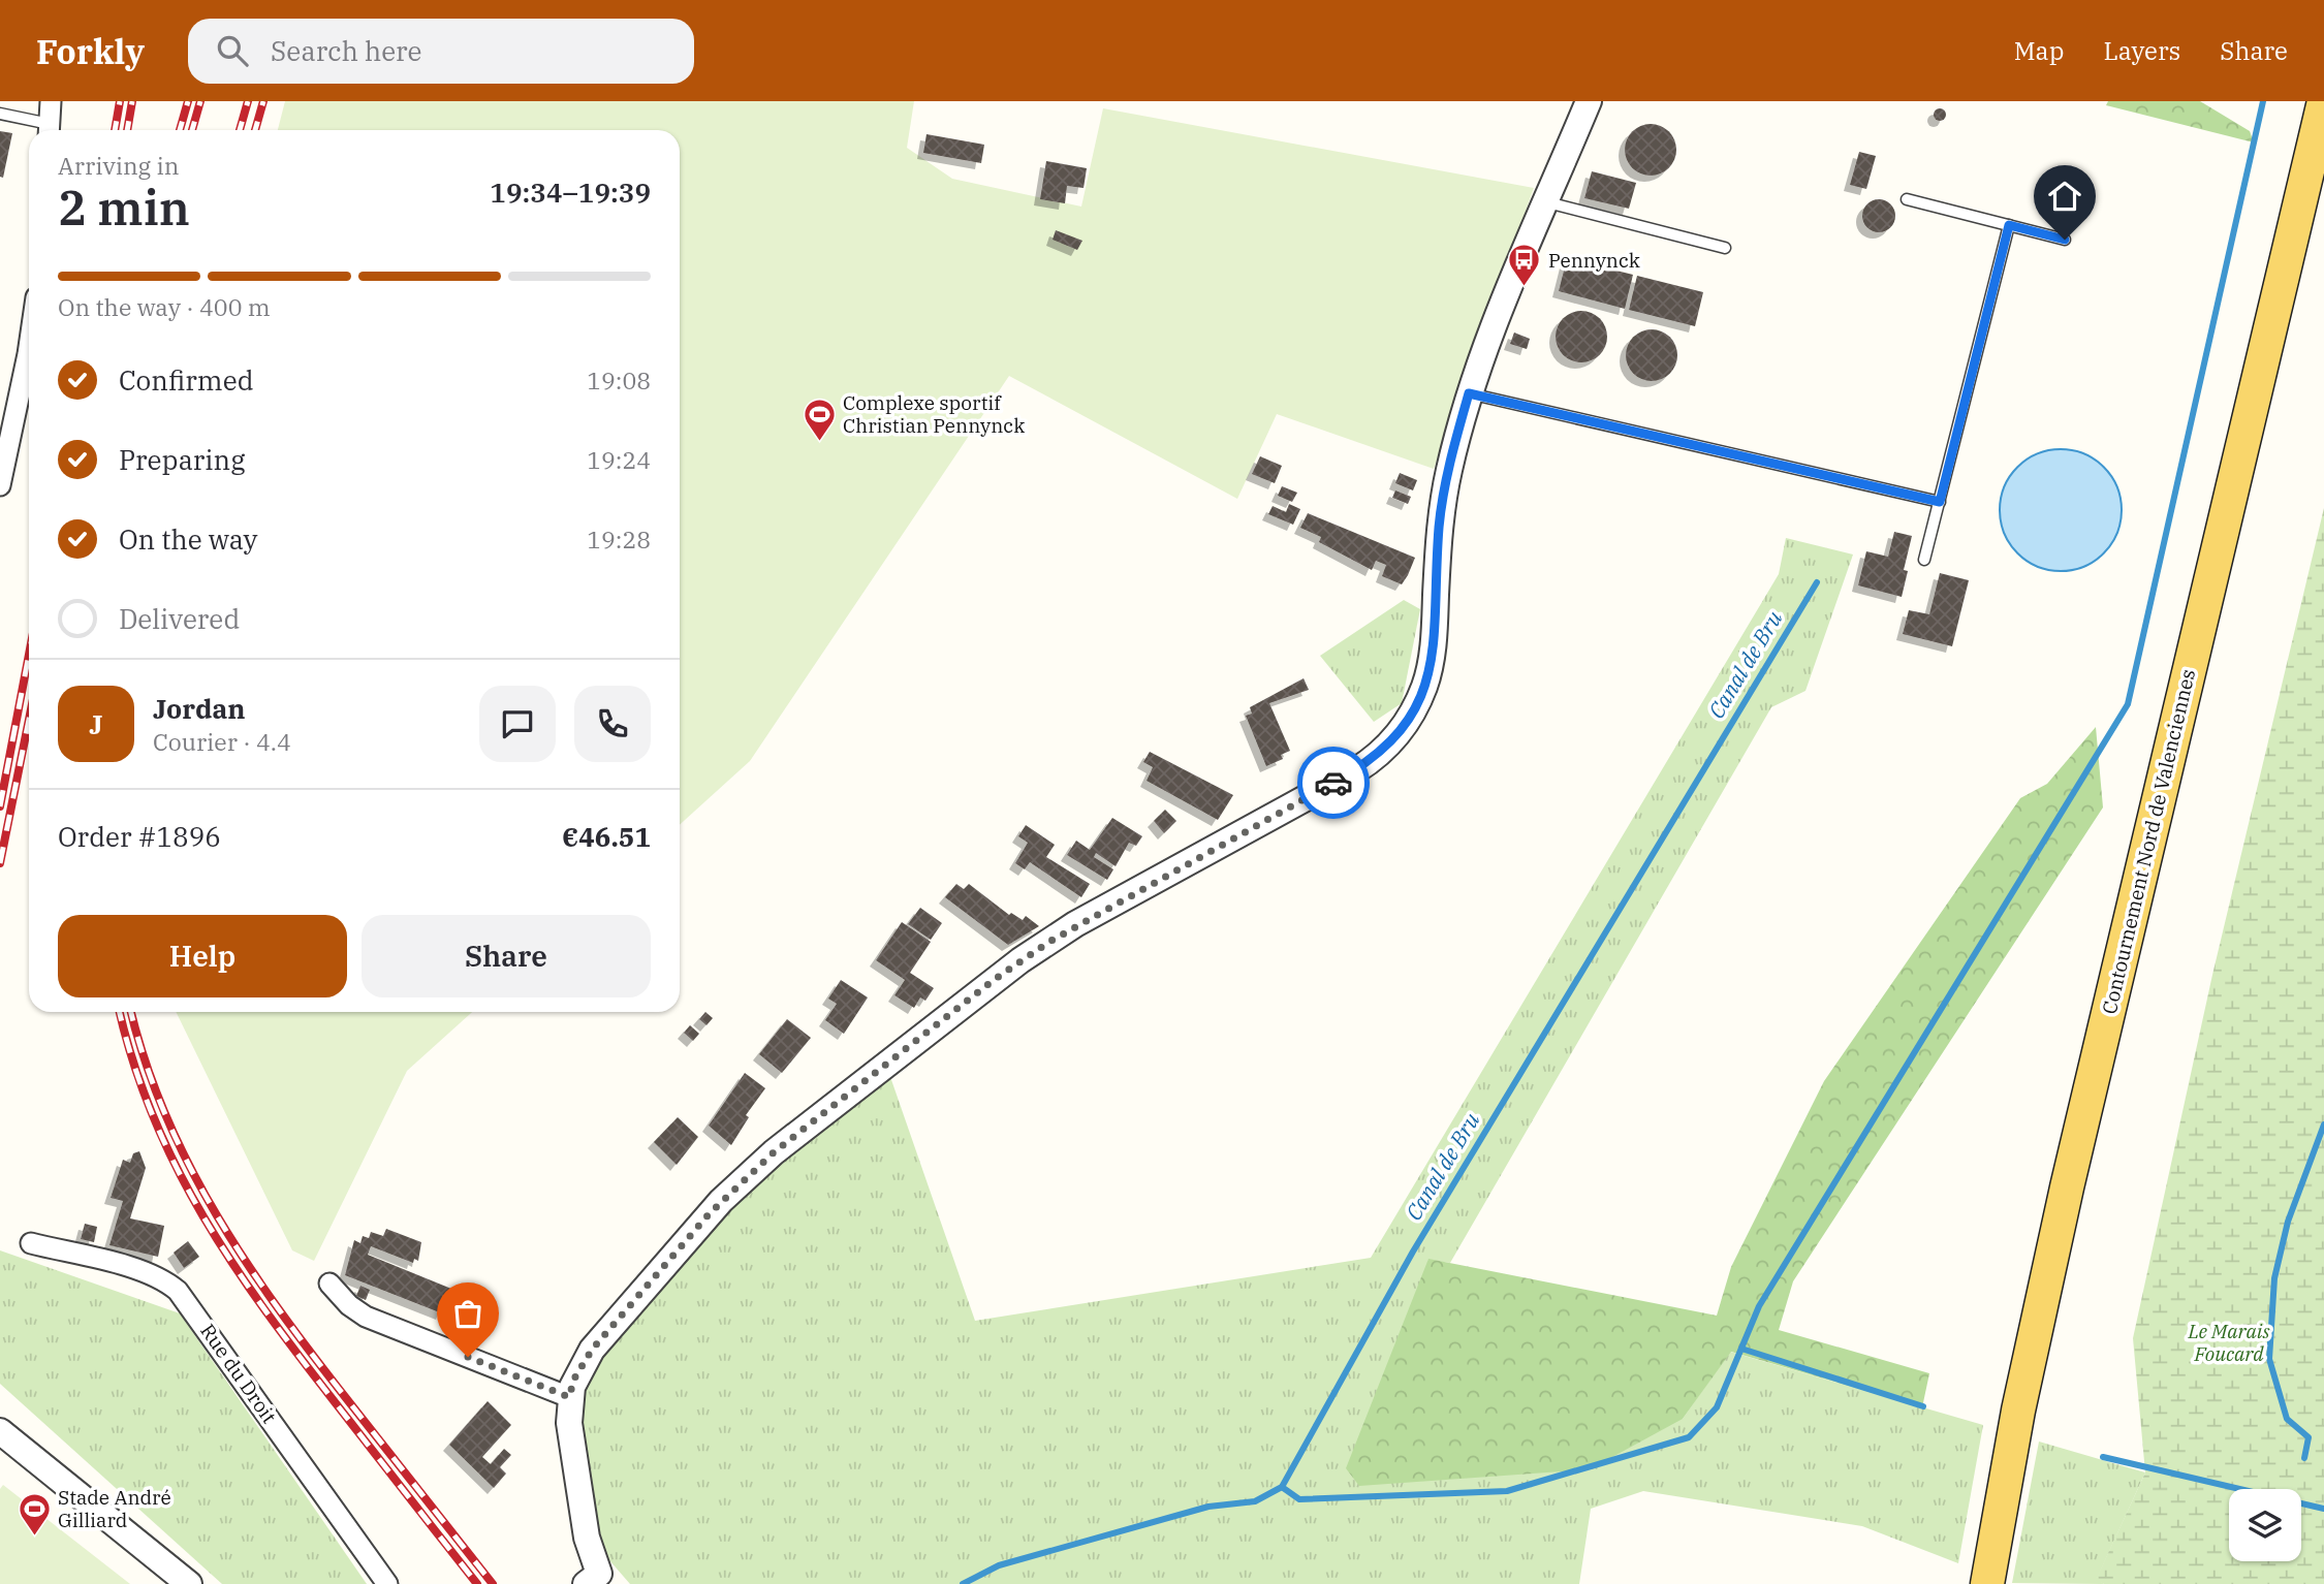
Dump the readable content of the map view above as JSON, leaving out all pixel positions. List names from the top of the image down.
{
  "streets": {
    "main road": ["Contournement Nord de Valenciennes"],
    "street": ["Rue du Droit"]
  },
  "water": ["Canal de Bru"],
  "parks": ["Le Marais Foucard"],
  "places": {
    "bus stop": ["Pennynck"],
    "sports": ["Complexe sportif Christian Pennynck", "Stade André Gilliard"]
  },
  "page": {
    "header": "Forkly",
    "search": "Search here",
    "nav": ["Map", "Layers", "Share"],
    "heading": ["2 min", "Arriving in", "19:34–19:39"],
    "panel": [
      "Jordan",
      "Courier · 4.4",
      "Order #1896",
      "€46.51"
    ],
    "bar": "On the way · 400 m",
    "list": [
      ["Confirmed", "19:08"],
      ["Preparing", "19:24"],
      ["On the way", "19:28"],
      "Delivered"
    ],
    "round": "J",
    "buttons": ["Help", "Share"]
  }
}
